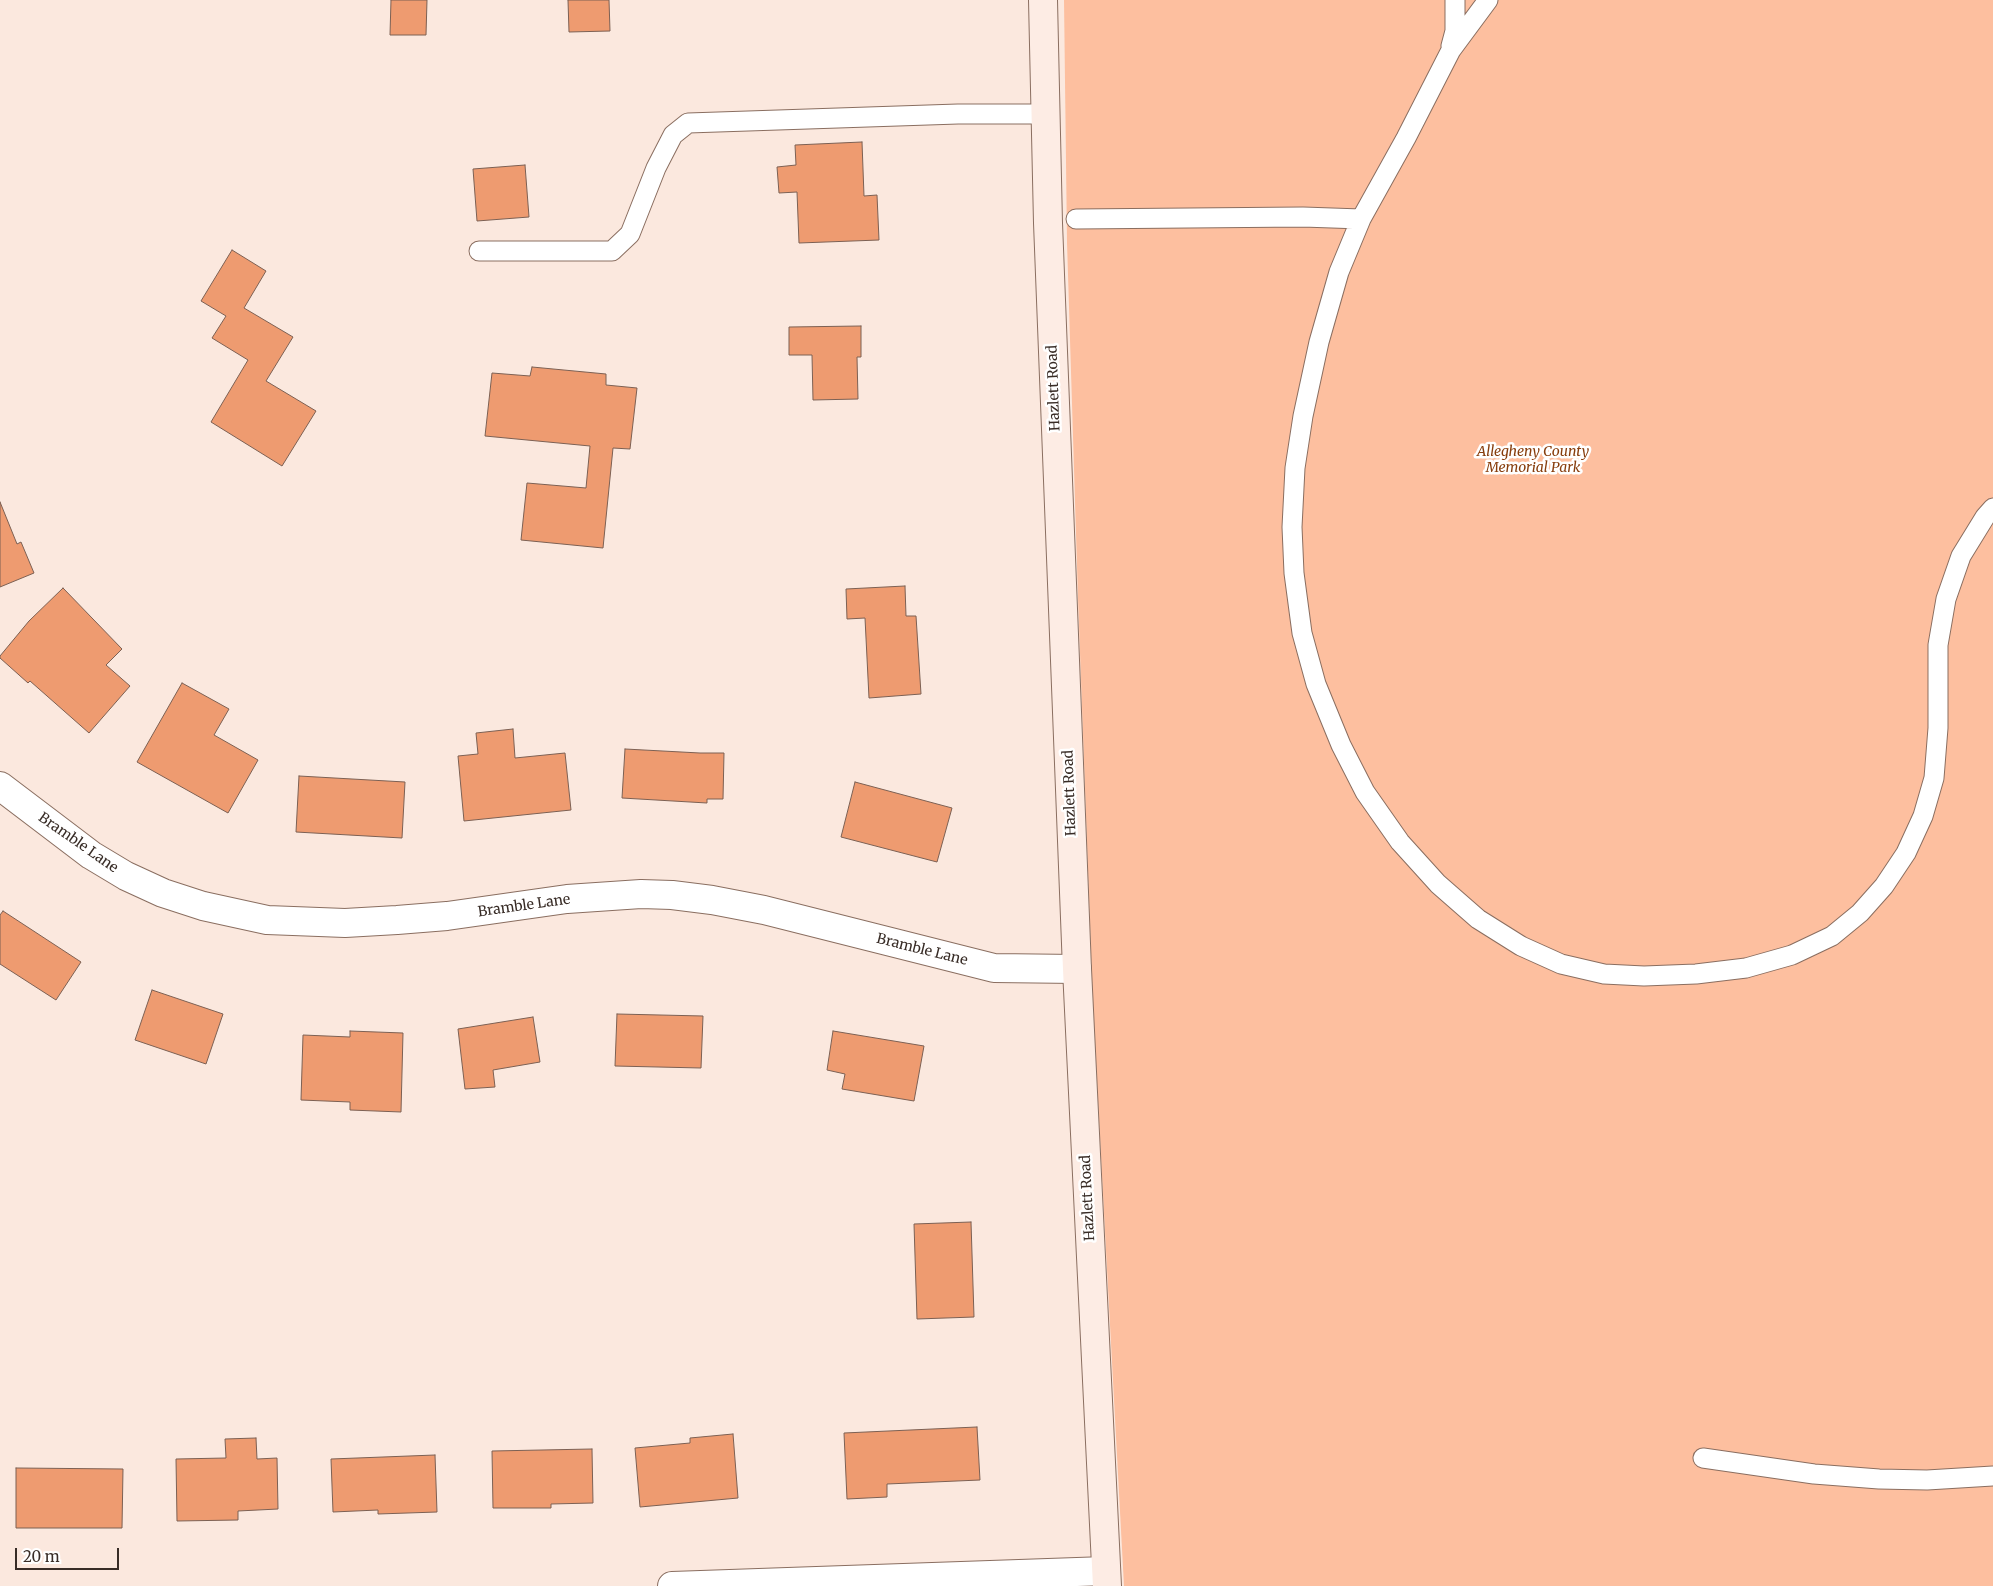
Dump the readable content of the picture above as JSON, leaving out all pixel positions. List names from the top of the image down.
{
  "streets": {
    "street": ["Hazlett Road", "Bramble Lane"]
  },
  "crossings": [
    ["Hazlett Road", "Bramble Lane"]
  ],
  "parks": ["Allegheny County Memorial Park"],
  "scale_bar": "20 m"
}
